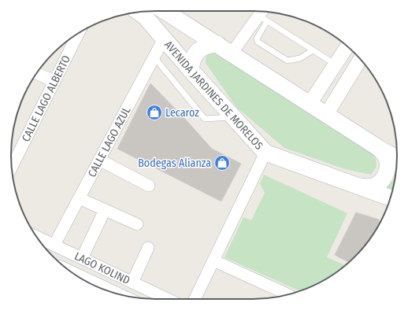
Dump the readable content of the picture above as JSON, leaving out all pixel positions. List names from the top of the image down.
{
  "streets": {
    "main road": ["AVENIDA JARDINES DE MORELOS"],
    "street": ["CALLE LAGO ALBERTO", "CALLE LAGO AZUL", "LAGO KOLIND"]
  },
  "crossings": [
    ["AVENIDA JARDINES DE MORELOS", "CALLE LAGO AZUL"],
    ["CALLE LAGO AZUL", "LAGO KOLIND"]
  ],
  "places": {
    "shop": ["Lecaroz", "Bodegas Alianza"]
  }
}
